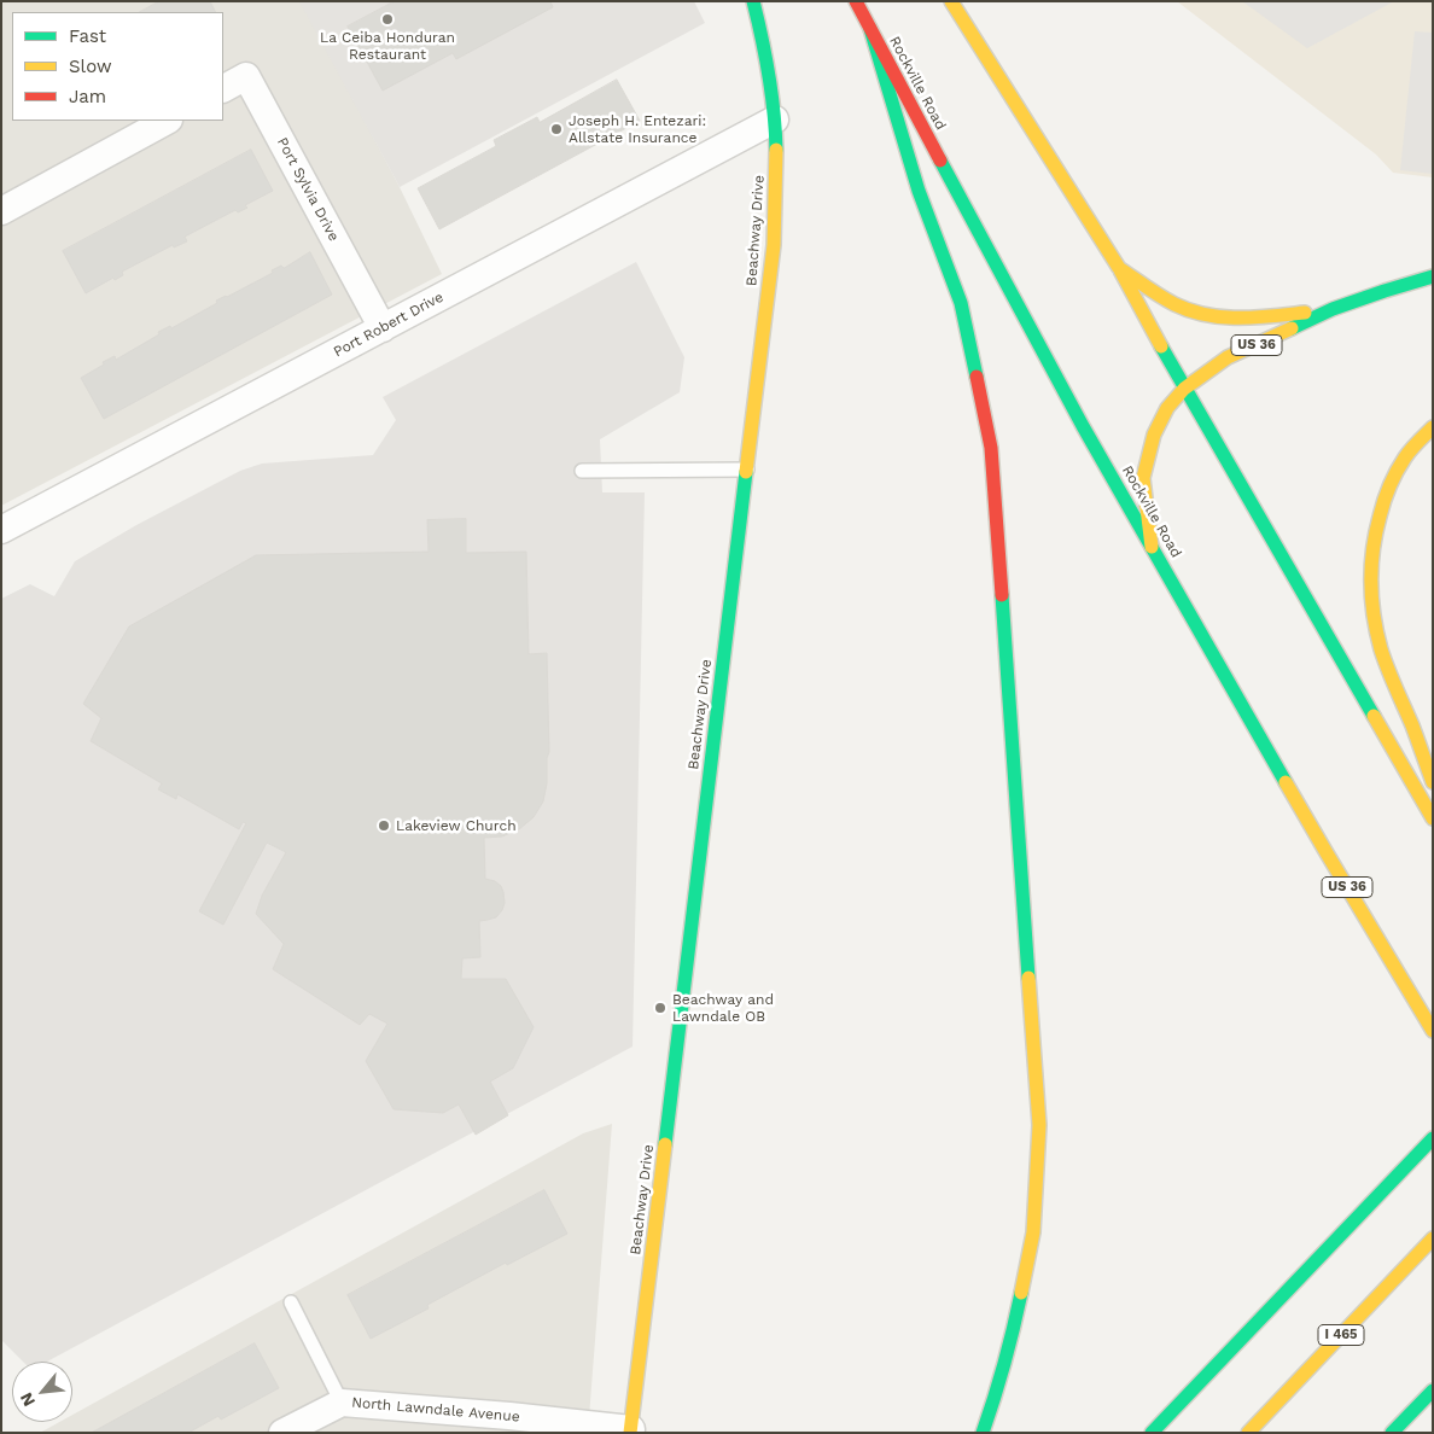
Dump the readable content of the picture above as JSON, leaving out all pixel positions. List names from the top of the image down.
{
  "streets": {
    "main road": [
      "Rockville Road",
      "Beachway Drive",
      "US 36",
      "I 465"
    ],
    "street": ["Port Sylvia Drive", "Port Robert Drive", "North Lawndale Avenue"]
  },
  "crossings": [
    ["Rockville Road", "US 36"],
    ["Port Sylvia Drive", "Port Robert Drive"],
    ["Beachway Drive", "Port Robert Drive"],
    ["Beachway Drive", "North Lawndale Avenue"]
  ],
  "places": [
    "La Ceiba Honduran Restaurant",
    "Joseph H. Entezari: Allstate Insurance",
    "Lakeview Church",
    "Beachway and Lawndale OB"
  ],
  "legend": ["Fast", "Slow", "Jam"],
  "north": "bottom left"
}
